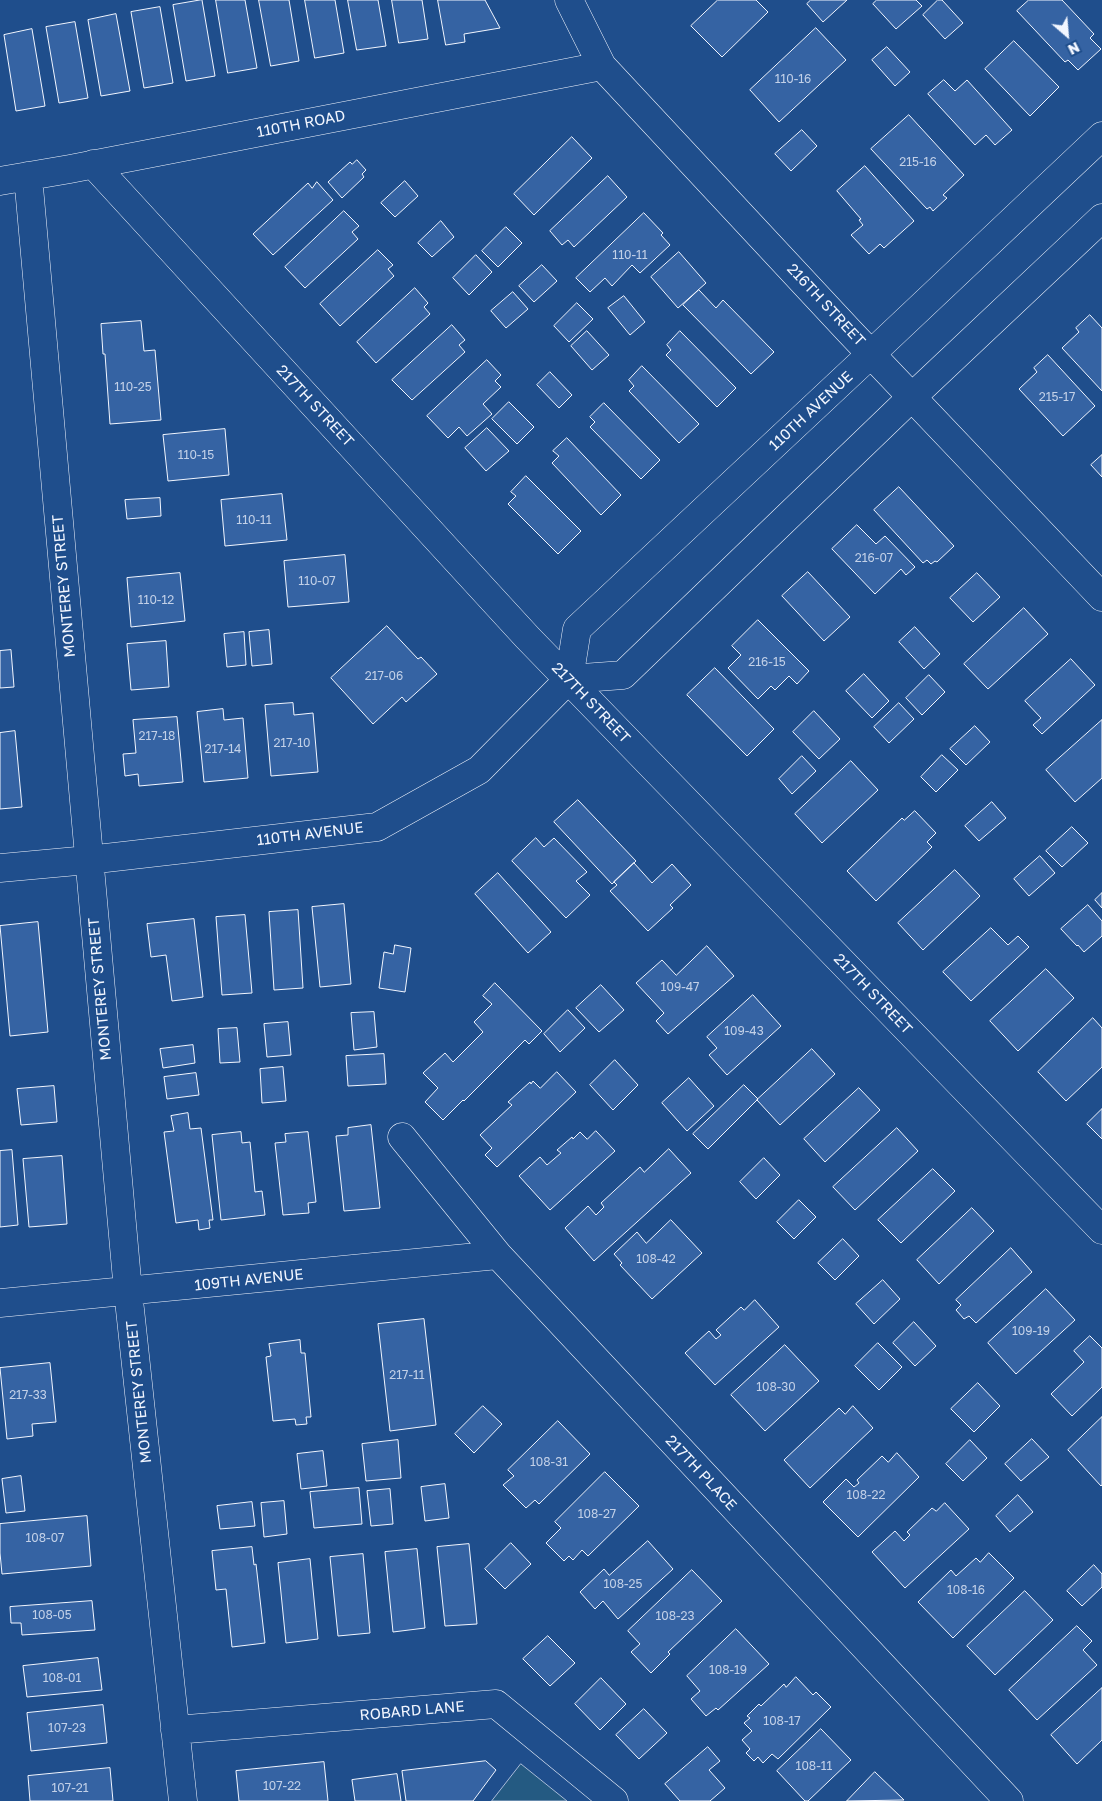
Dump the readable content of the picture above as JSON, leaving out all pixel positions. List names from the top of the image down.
{
  "streets": {
    "street": [
      "110TH ROAD",
      "216TH STREET",
      "217TH STREET",
      "110TH AVENUE",
      "MONTEREY STREET",
      "109TH AVENUE",
      "217TH PLACE",
      "ROBARD LANE"
    ]
  },
  "crossings": [
    ["110TH ROAD", "216TH STREET"],
    ["110TH ROAD", "217TH STREET"],
    ["110TH ROAD", "MONTEREY STREET"],
    ["216TH STREET", "110TH AVENUE"],
    ["217TH STREET", "110TH AVENUE"],
    ["110TH AVENUE", "MONTEREY STREET"],
    ["MONTEREY STREET", "109TH AVENUE"],
    ["MONTEREY STREET", "ROBARD LANE"],
    ["109TH AVENUE", "217TH PLACE"]
  ],
  "house_numbers": [
    "110-16",
    "215-16",
    "110-11",
    "110-25",
    "215-17",
    "110-15",
    "110-11",
    "216-07",
    "110-07",
    "110-12",
    "216-15",
    "217-06",
    "217-18",
    "217-10",
    "217-14",
    "109-47",
    "109-43",
    "108-42",
    "109-19",
    "217-11",
    "108-30",
    "217-33",
    "108-31",
    "108-22",
    "108-27",
    "108-07",
    "108-25",
    "108-16",
    "108-05",
    "108-23",
    "108-19",
    "108-01",
    "108-17",
    "107-23",
    "108-11",
    "107-22",
    "107-21"
  ],
  "north": "bottom right"
}
